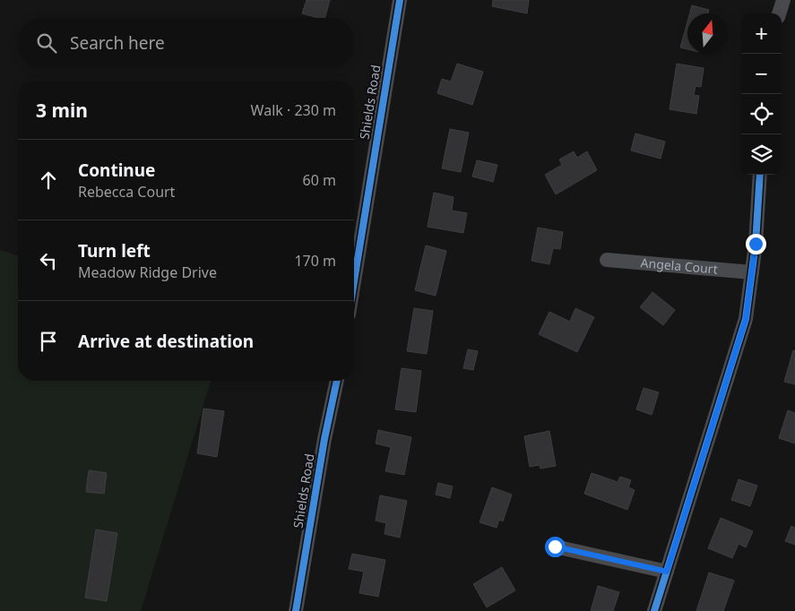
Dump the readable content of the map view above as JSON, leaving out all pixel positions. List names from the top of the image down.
{
  "streets": {
    "street": ["Shields Road", "Angela Court"]
  },
  "north": "top",
  "page": {
    "map_buttons": ["+", "−"],
    "search": "Search here",
    "heading": ["3 min", "Walk · 230 m"],
    "list": [
      ["Continue", "Rebecca Court", "60 m"],
      ["Turn left", "Meadow Ridge Drive", "170 m"],
      "Arrive at destination"
    ]
  }
}
